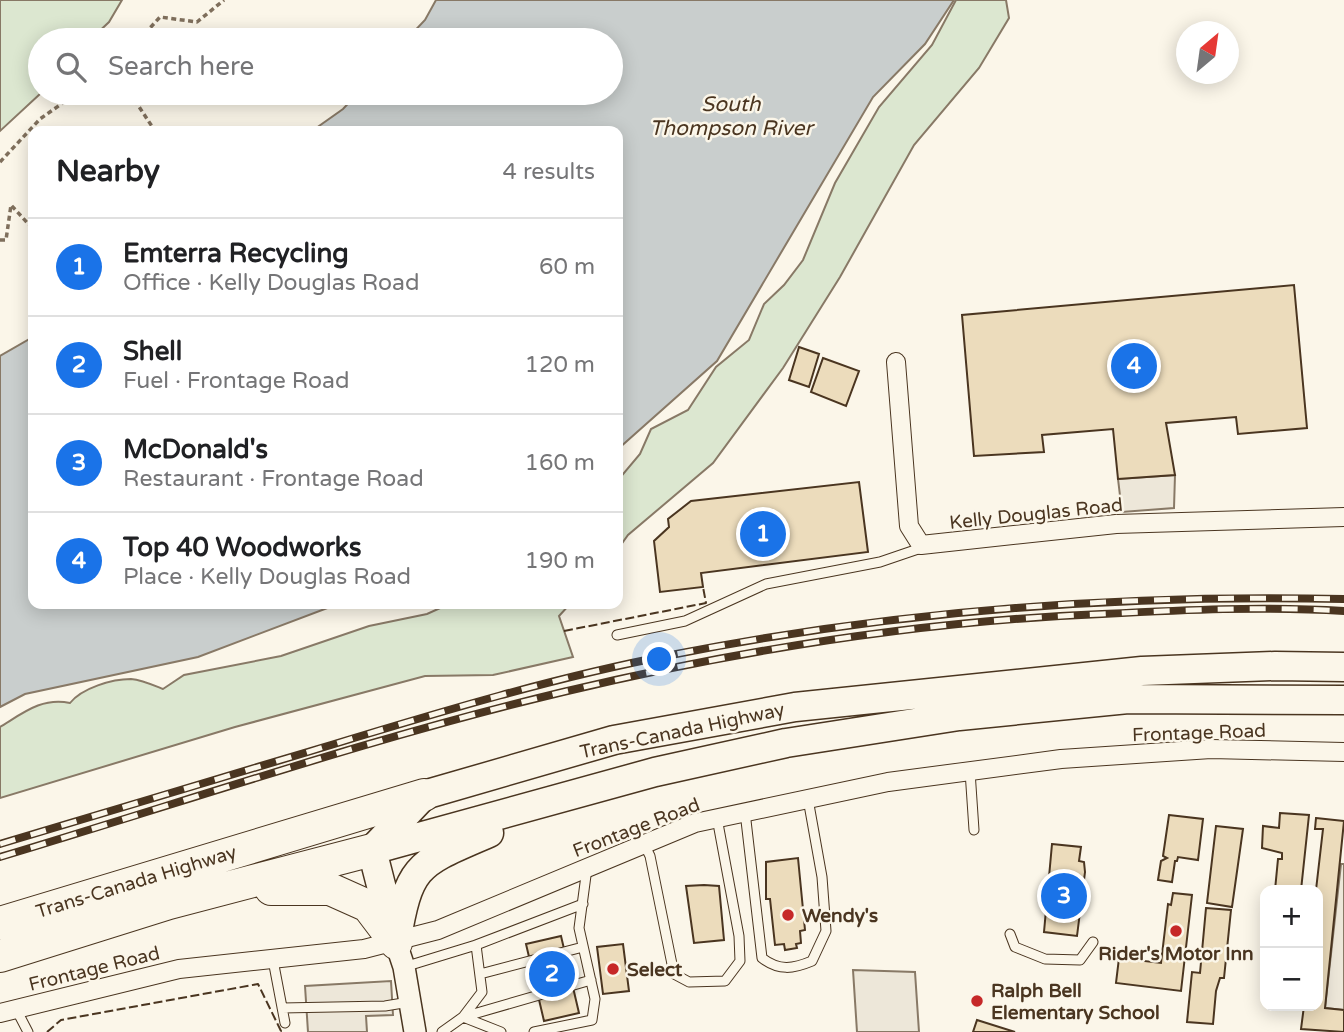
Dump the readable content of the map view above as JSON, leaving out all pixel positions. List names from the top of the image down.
{
  "streets": {
    "highway": ["Trans-Canada Highway"],
    "street": ["Kelly Douglas Road", "Frontage Road"]
  },
  "water": ["South Thompson River"],
  "places": [
    "Wendy's",
    "Rider's Motor Inn",
    "Select",
    "Ralph Bell Elementary School"
  ],
  "north": "top right",
  "page": {
    "search": "Search here",
    "heading": ["Nearby", "4 results"],
    "list": [
      {
        "mark": "1",
        "name": "Emterra Recycling",
        "note": "Office · Kelly Douglas Road",
        "value": "60 m"
      },
      {
        "mark": "2",
        "name": "Shell",
        "note": "Fuel · Frontage Road",
        "value": "120 m"
      },
      {
        "mark": "3",
        "name": "McDonald's",
        "note": "Restaurant · Frontage Road",
        "value": "160 m"
      },
      {
        "mark": "4",
        "name": "Top 40 Woodworks",
        "note": "Place · Kelly Douglas Road",
        "value": "190 m"
      }
    ],
    "pins": [
      "4",
      "1",
      "3",
      "2"
    ],
    "map_buttons": ["+", "−"]
  }
}
